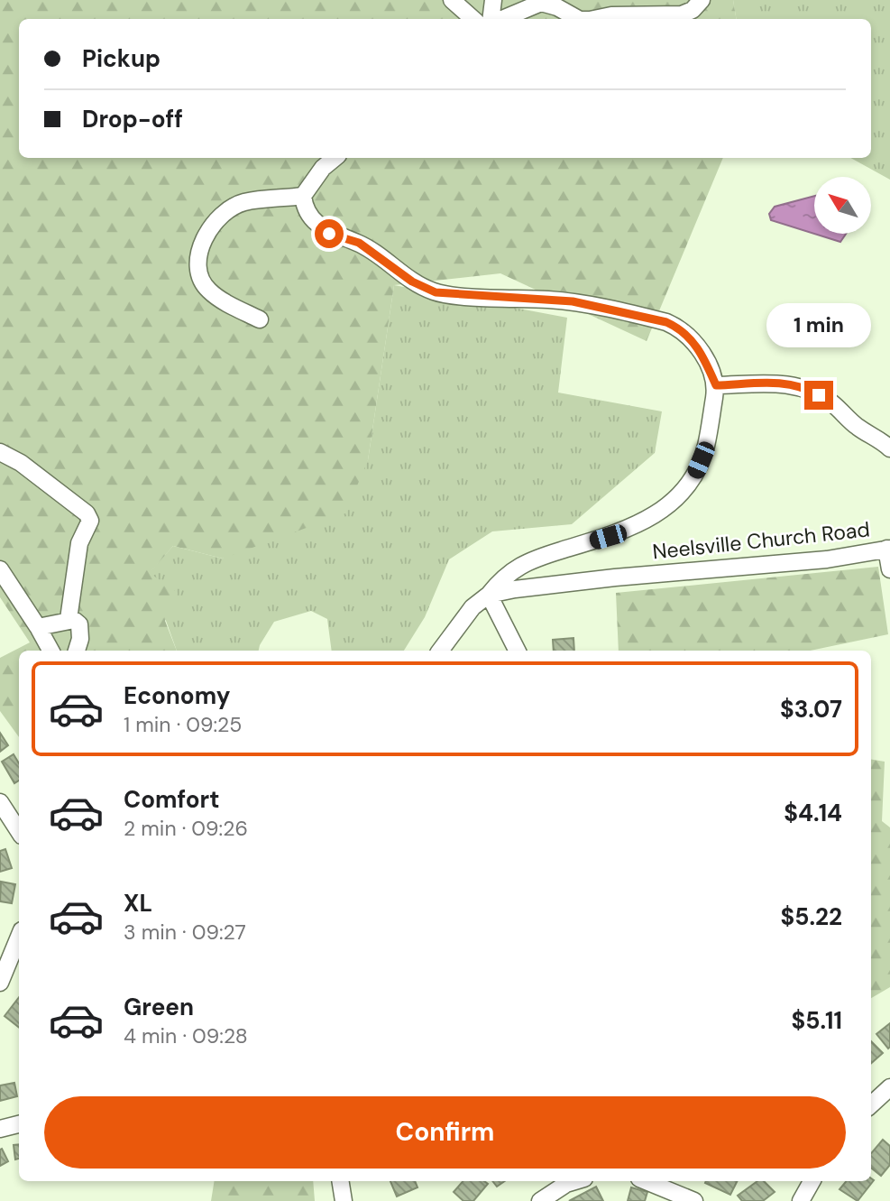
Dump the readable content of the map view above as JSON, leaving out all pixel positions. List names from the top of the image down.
{
  "streets": {
    "street": ["Neelsville Church Road"]
  },
  "north": "top left",
  "page": {
    "banner": ["Pickup", "Drop-off"],
    "bubble": "1 min",
    "list": [
      {
        "name": "Economy",
        "note": "1 min · 09:25",
        "value": "$3.07"
      },
      {
        "name": "Comfort",
        "note": "2 min · 09:26",
        "value": "$4.14"
      },
      {
        "name": "XL",
        "note": "3 min · 09:27",
        "value": "$5.22"
      },
      {
        "name": "Green",
        "note": "4 min · 09:28",
        "value": "$5.11"
      }
    ],
    "buttons": "Confirm"
  }
}
